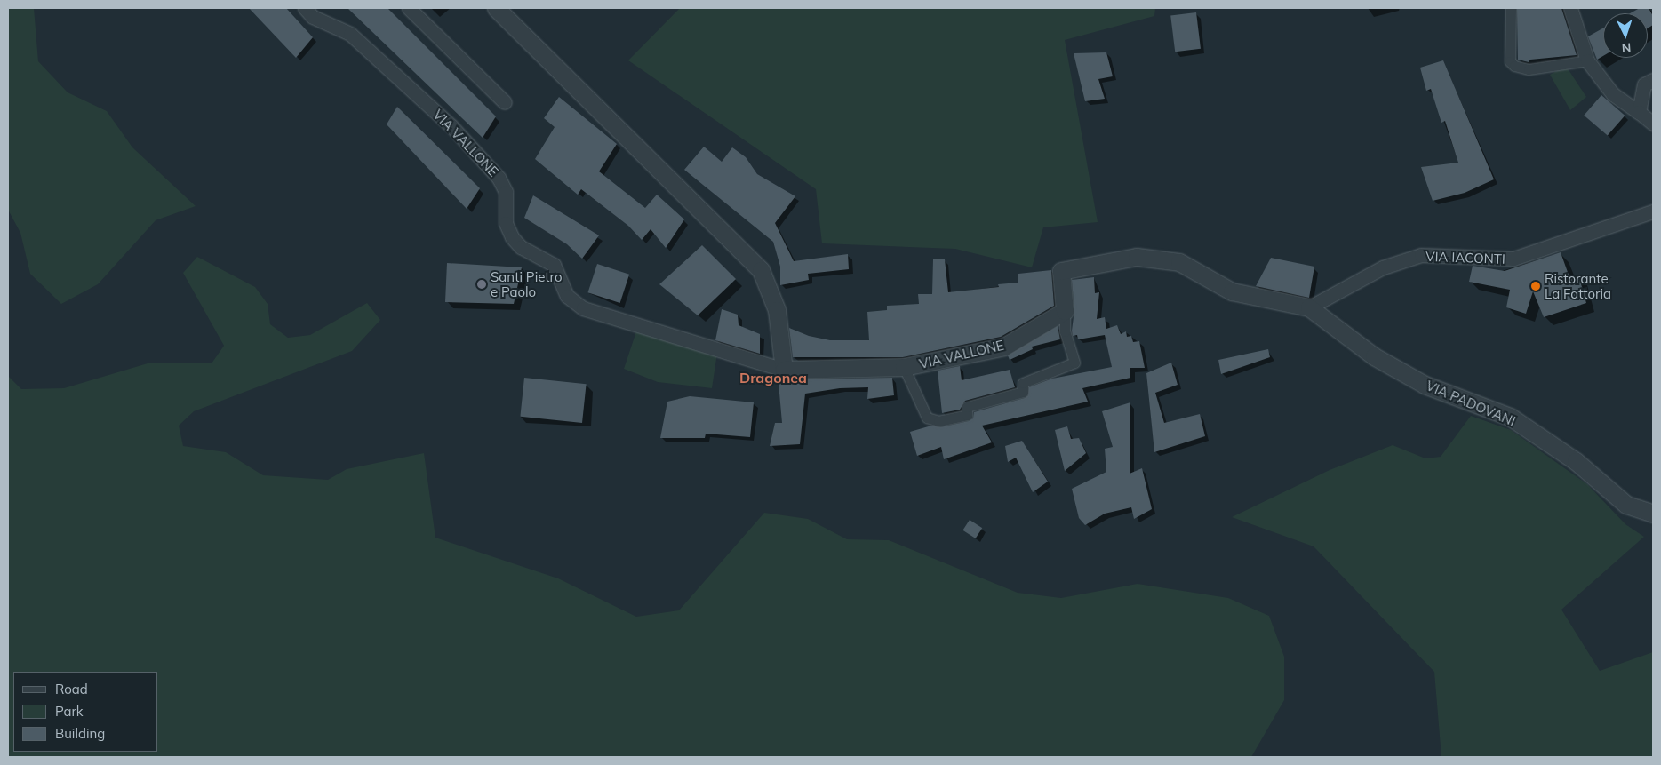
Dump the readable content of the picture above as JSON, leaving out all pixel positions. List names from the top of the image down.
{
  "streets": {
    "street": ["VIA VALLONE", "VIA IACONTI", "VIA PADOVANI"]
  },
  "crossings": [
    ["VIA VALLONE", "VIA IACONTI"],
    ["VIA VALLONE", "VIA PADOVANI"],
    ["VIA IACONTI", "VIA PADOVANI"]
  ],
  "districts": ["Dragonea"],
  "places": ["Santi Pietro e Paolo", "Ristorante La Fattoria"],
  "legend": ["Road", "Park", "Building"],
  "north": "bottom"
}
